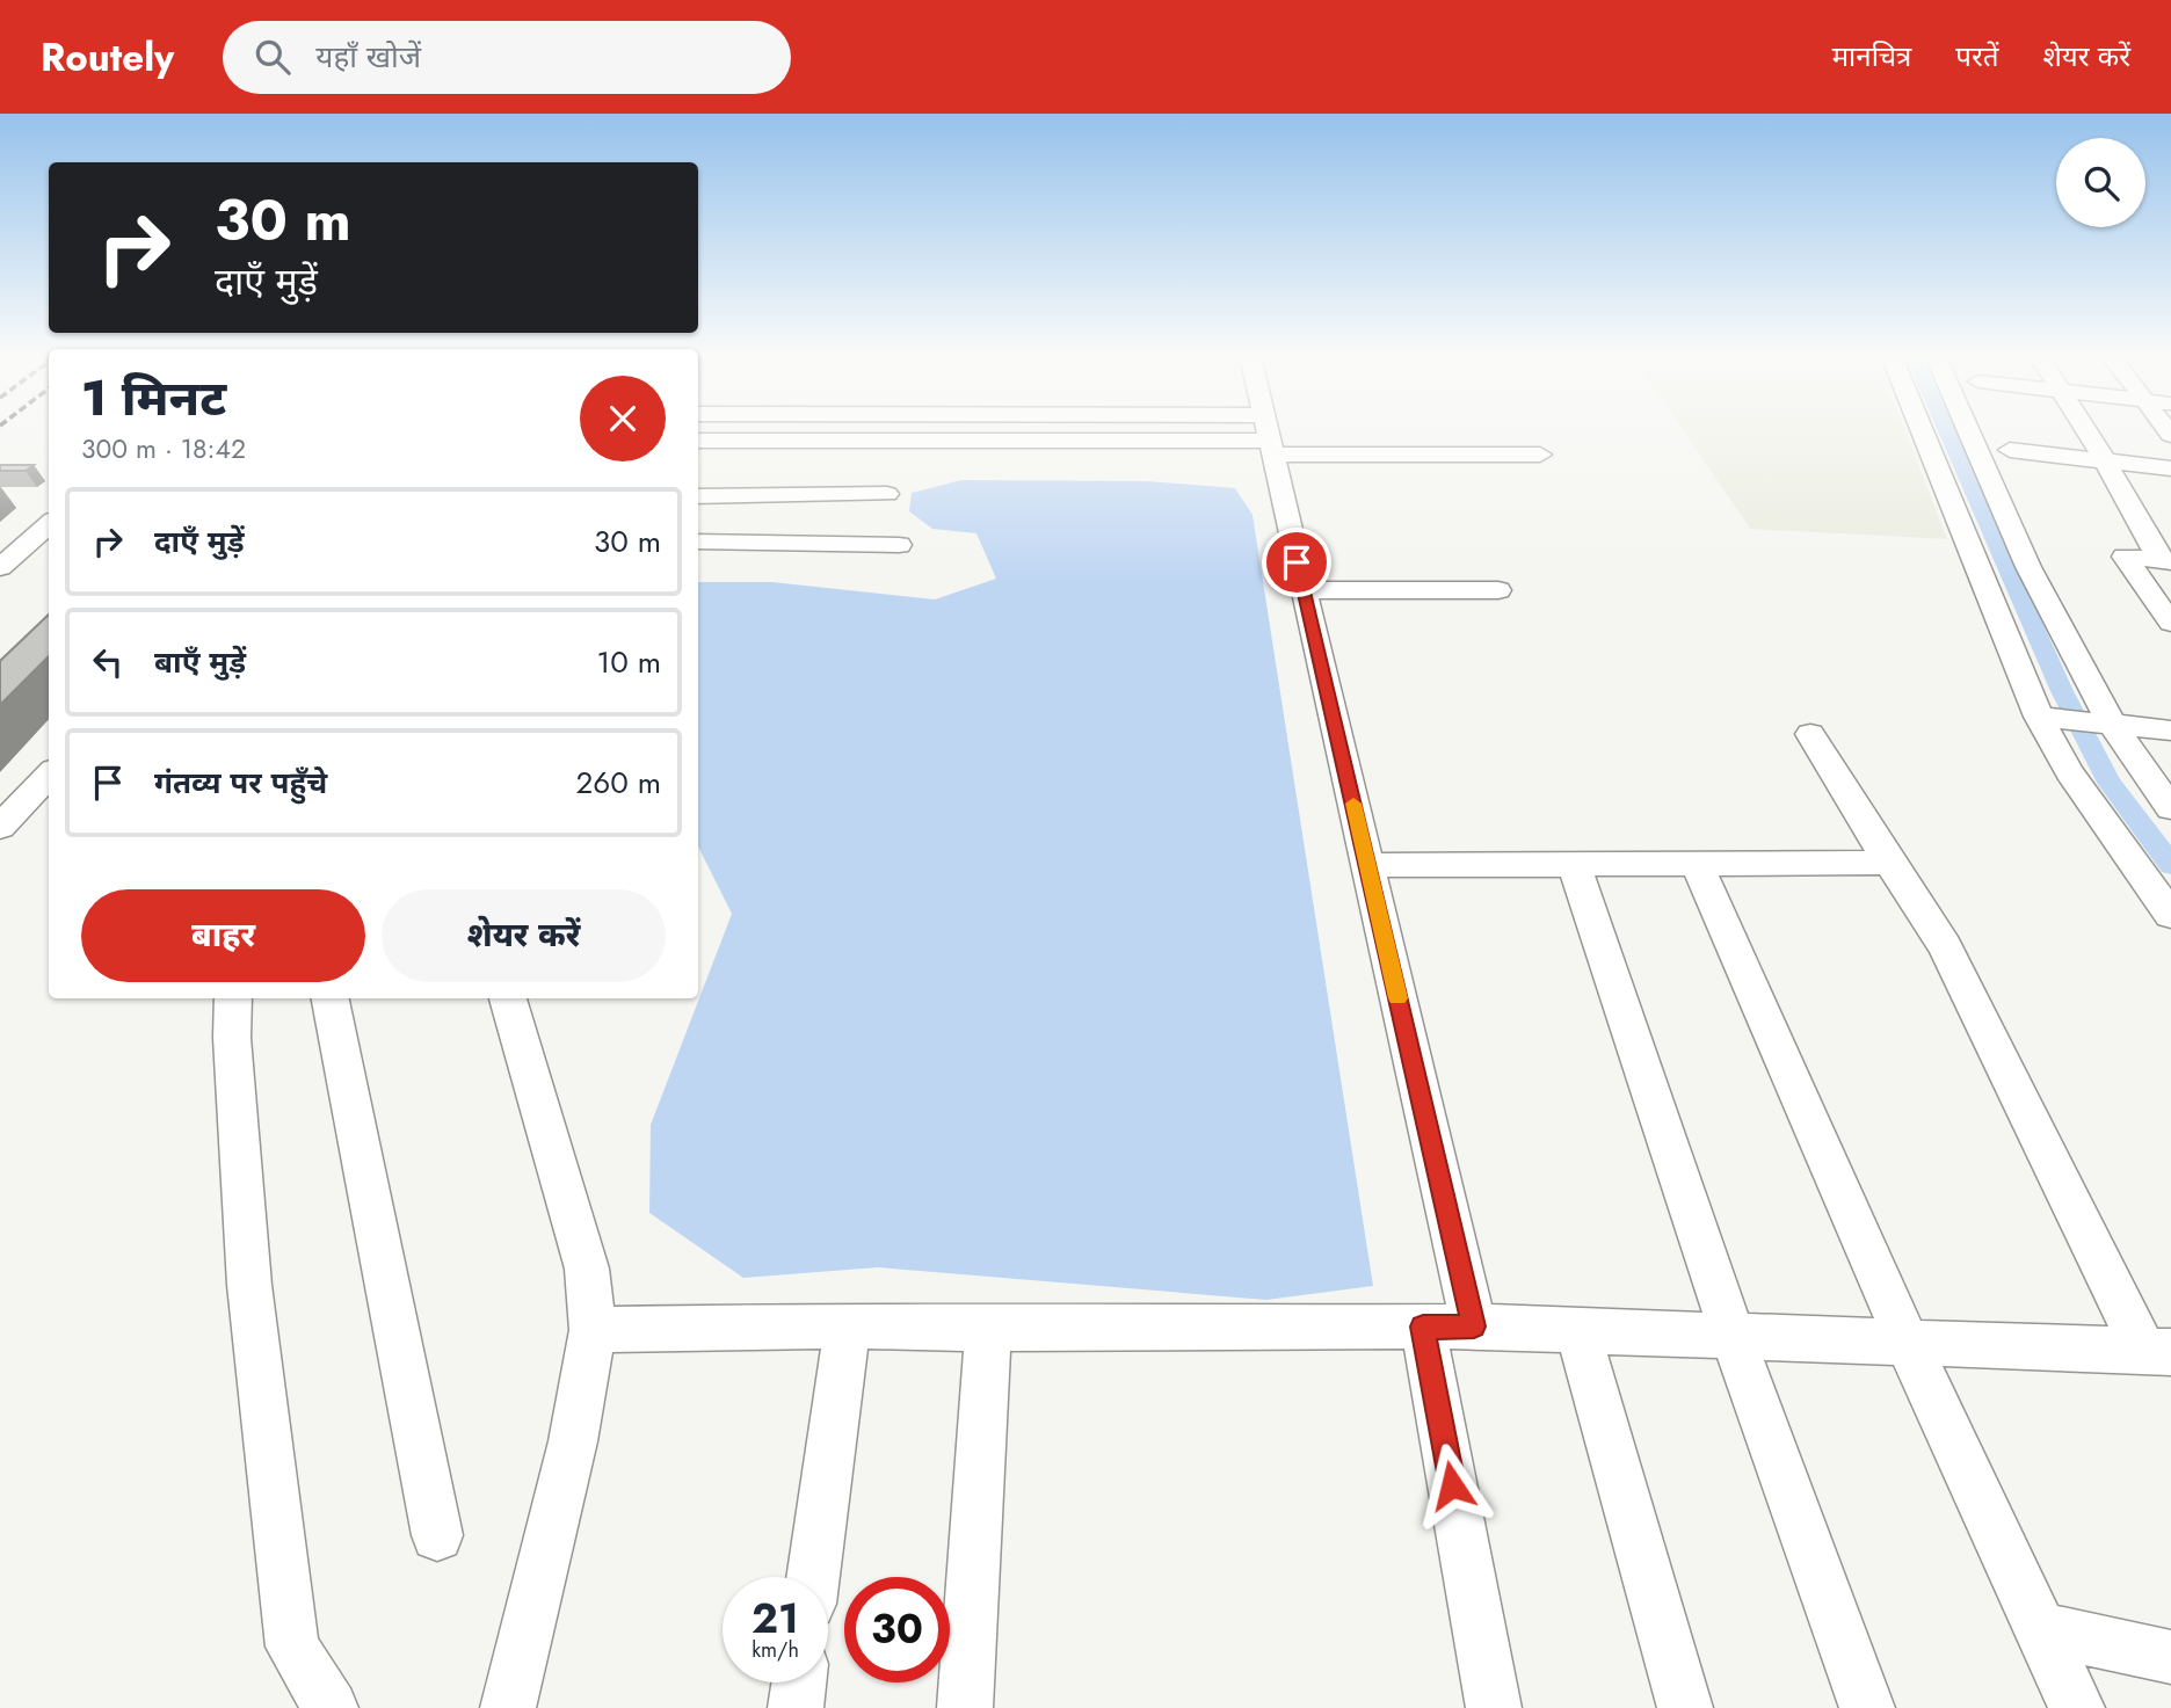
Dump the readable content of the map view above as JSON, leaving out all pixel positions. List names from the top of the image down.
{
  "page": {
    "header": "Routely",
    "search": "यहाँ खोजें",
    "nav": ["मानचित्र", "परतें", "शेयर करें"],
    "turn": ["30 m", "दाएँ मुड़ें"],
    "heading": ["1 मिनट", "300 m · 18:42"],
    "list": [
      {
        "name": "दाएँ मुड़ें",
        "value": "30 m"
      },
      {
        "name": "बाएँ मुड़ें",
        "value": "10 m"
      },
      {
        "name": "गंतव्य पर पहुँचे",
        "value": "260 m"
      }
    ],
    "buttons": ["बाहर", "शेयर करें"],
    "speed": "21 km/h",
    "limit": "30"
  }
}
